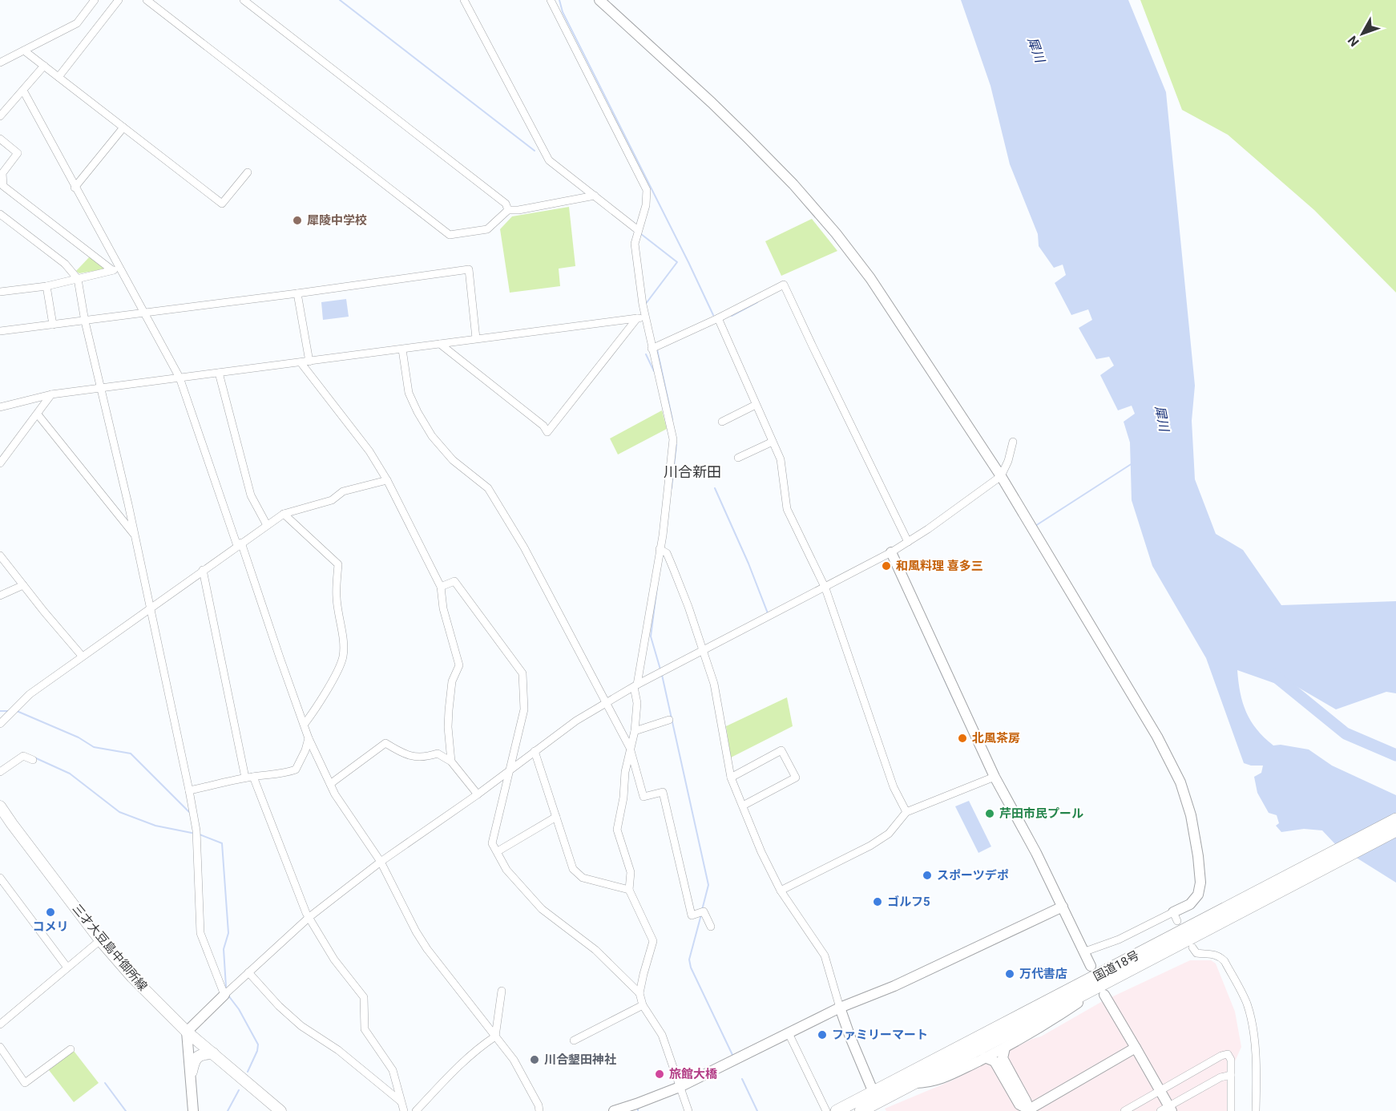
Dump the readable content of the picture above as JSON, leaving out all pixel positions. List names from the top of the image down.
{
  "streets": {
    "highway": ["国道18号"],
    "main road": ["三才大豆島中御所線"]
  },
  "districts": ["川合新田"],
  "water": ["犀川"],
  "places": [
    "犀陵中学校",
    "和風料理 喜多三",
    "北風茶房",
    "芹田市民プール",
    "スポーツデポ",
    "ゴルフ5",
    "コメリ",
    "万代書店",
    "ファミリーマート",
    "川合墾田神社",
    "旅館大橋"
  ],
  "north": "bottom left"
}
